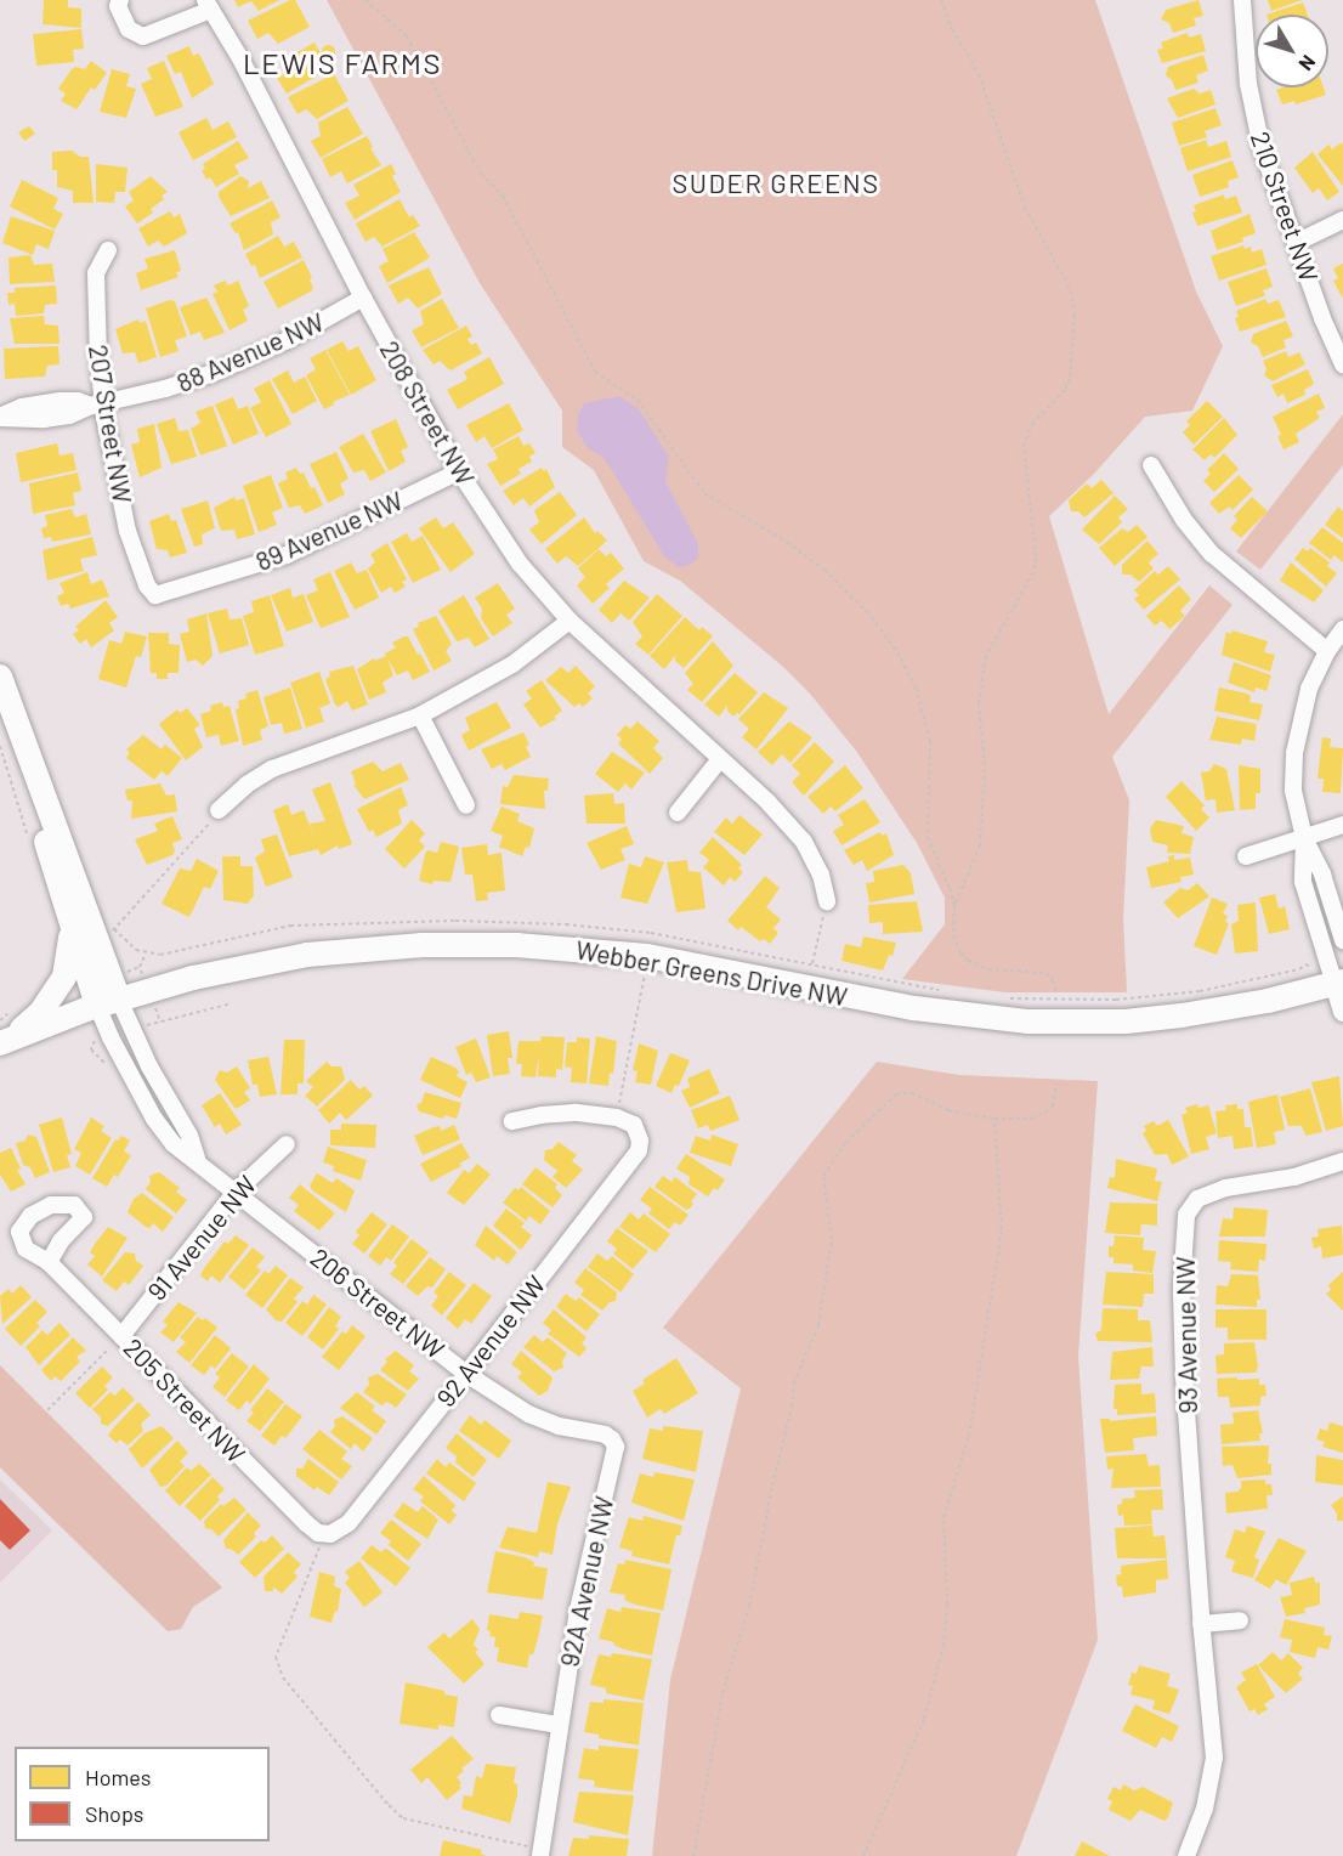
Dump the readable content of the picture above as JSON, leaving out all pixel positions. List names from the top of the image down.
{
  "streets": {
    "main road": ["Webber Greens Drive NW"],
    "street": [
      "210 Street NW",
      "88 Avenue NW",
      "208 Street NW",
      "207 Street NW",
      "89 Avenue NW",
      "91 Avenue NW",
      "206 Street NW",
      "93 Avenue NW",
      "92 Avenue NW",
      "205 Street NW",
      "92A Avenue NW"
    ]
  },
  "crossings": [
    ["88 Avenue NW", "208 Street NW"],
    ["88 Avenue NW", "207 Street NW"],
    ["208 Street NW", "89 Avenue NW"],
    ["207 Street NW", "89 Avenue NW"],
    ["Webber Greens Drive NW", "206 Street NW"],
    ["91 Avenue NW", "206 Street NW"],
    ["91 Avenue NW", "205 Street NW"],
    ["206 Street NW", "92 Avenue NW"],
    ["206 Street NW", "92A Avenue NW"],
    ["92 Avenue NW", "205 Street NW"]
  ],
  "districts": ["LEWIS FARMS", "SUDER GREENS"],
  "legend": ["Homes", "Shops"],
  "north": "bottom right"
}
